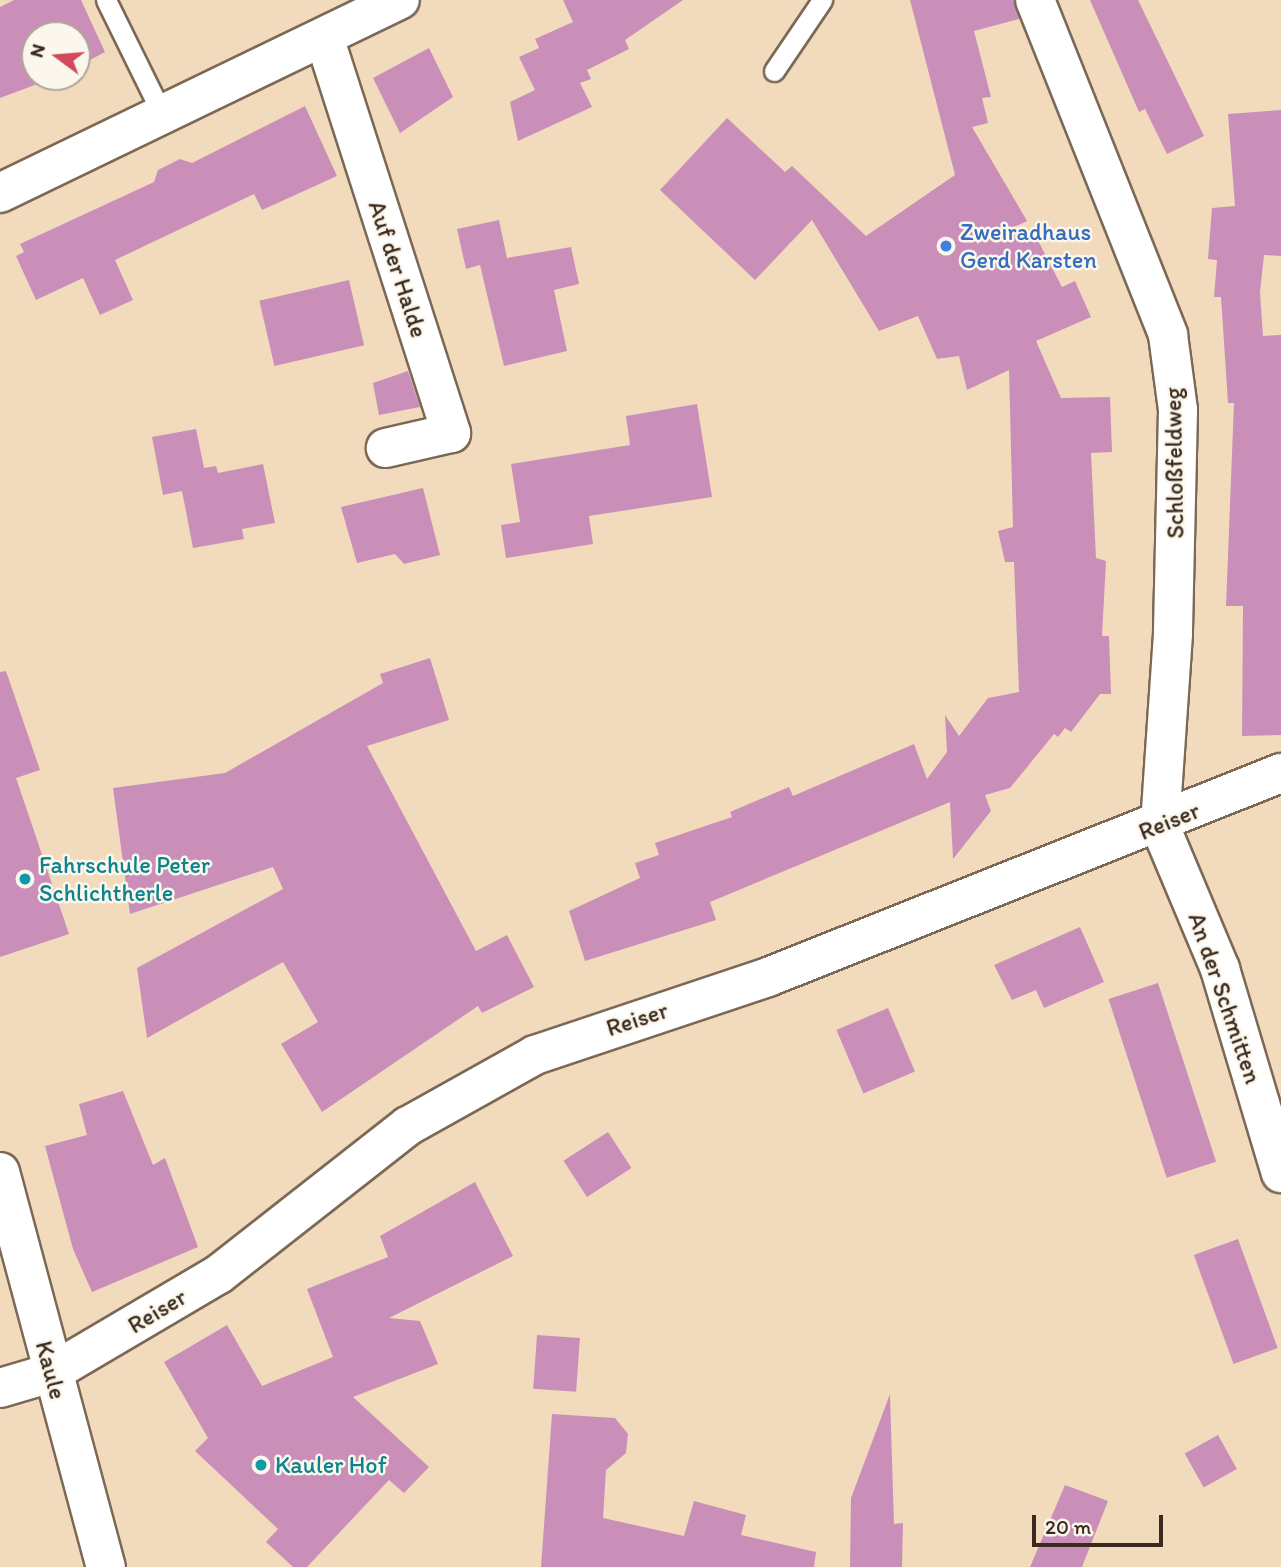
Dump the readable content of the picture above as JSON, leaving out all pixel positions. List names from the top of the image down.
{
  "streets": {
    "street": [
      "Auf der Halde",
      "Schloßfeldweg",
      "Reiser",
      "An der Schmitten",
      "Kaule"
    ]
  },
  "crossings": [
    ["Schloßfeldweg", "Reiser"],
    ["Schloßfeldweg", "An der Schmitten"],
    ["Reiser", "An der Schmitten"],
    ["Reiser", "Kaule"]
  ],
  "places": ["Zweiradhaus Gerd Karsten", "Fahrschule Peter Schlichtherle", "Kauler Hof"],
  "scale_bar": "20 m",
  "north": "left"
}
